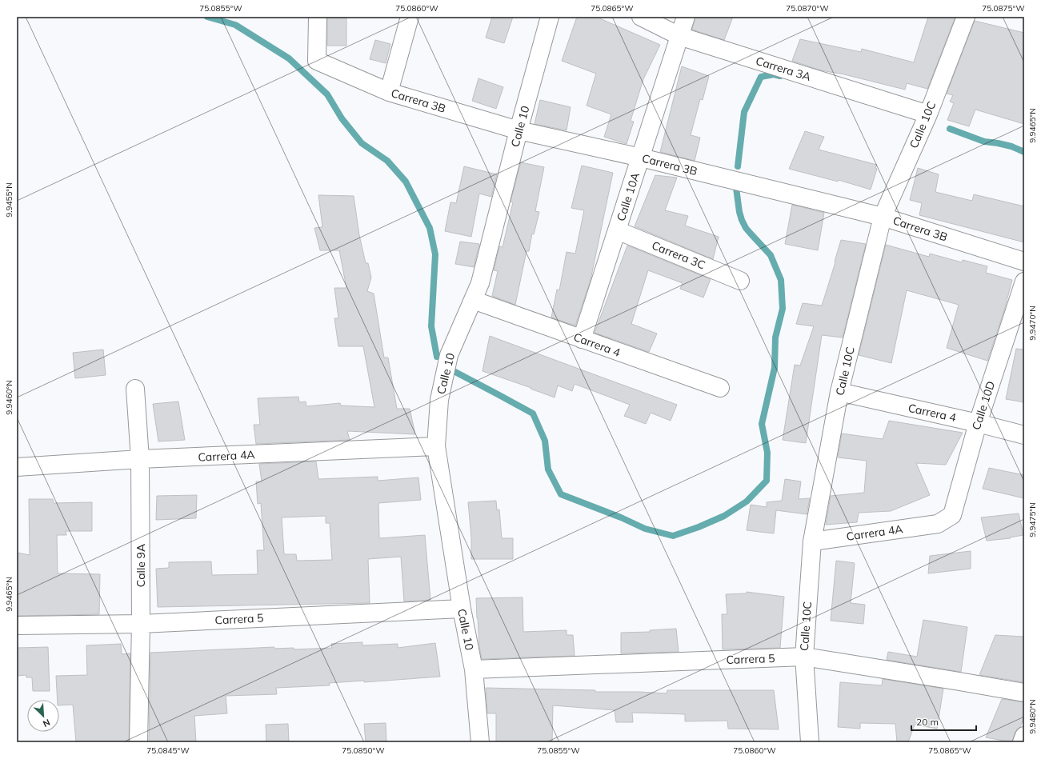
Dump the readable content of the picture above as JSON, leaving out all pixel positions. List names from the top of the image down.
{
  "streets": {
    "street": [
      "Carrera 3A",
      "Carrera 3B",
      "Calle 10C",
      "Calle 10",
      "Calle 10A",
      "Carrera 3C",
      "Carrera 4",
      "Calle 10D",
      "Carrera 4A",
      "Calle 9A",
      "Carrera 5"
    ]
  },
  "crossings": [
    ["Carrera 3A", "Calle 10C"],
    ["Carrera 3A", "Calle 10A"],
    ["Carrera 3B", "Calle 10C"],
    ["Carrera 3B", "Calle 10"],
    ["Carrera 3B", "Calle 10A"],
    ["Calle 10C", "Carrera 4"],
    ["Calle 10C", "Carrera 4A"],
    ["Calle 10C", "Carrera 5"],
    ["Calle 10", "Carrera 4"],
    ["Calle 10", "Carrera 4A"],
    ["Calle 10", "Carrera 5"],
    ["Calle 10A", "Carrera 3C"],
    ["Calle 10A", "Carrera 4"],
    ["Carrera 4", "Calle 10D"],
    ["Calle 10D", "Carrera 4A"],
    ["Carrera 4A", "Calle 9A"],
    ["Calle 9A", "Carrera 5"]
  ],
  "scale_bar": "20 m",
  "north": "bottom right",
  "coordinates": [
    "75.0855°W",
    "75.0860°W",
    "75.0865°W",
    "75.0870°W",
    "75.0875°W",
    "9.9465°N",
    "9.9455°N",
    "9.9470°N",
    "9.9460°N",
    "9.9475°N",
    "9.9480°N",
    "75.0845°W",
    "75.0850°W"
  ]
}
